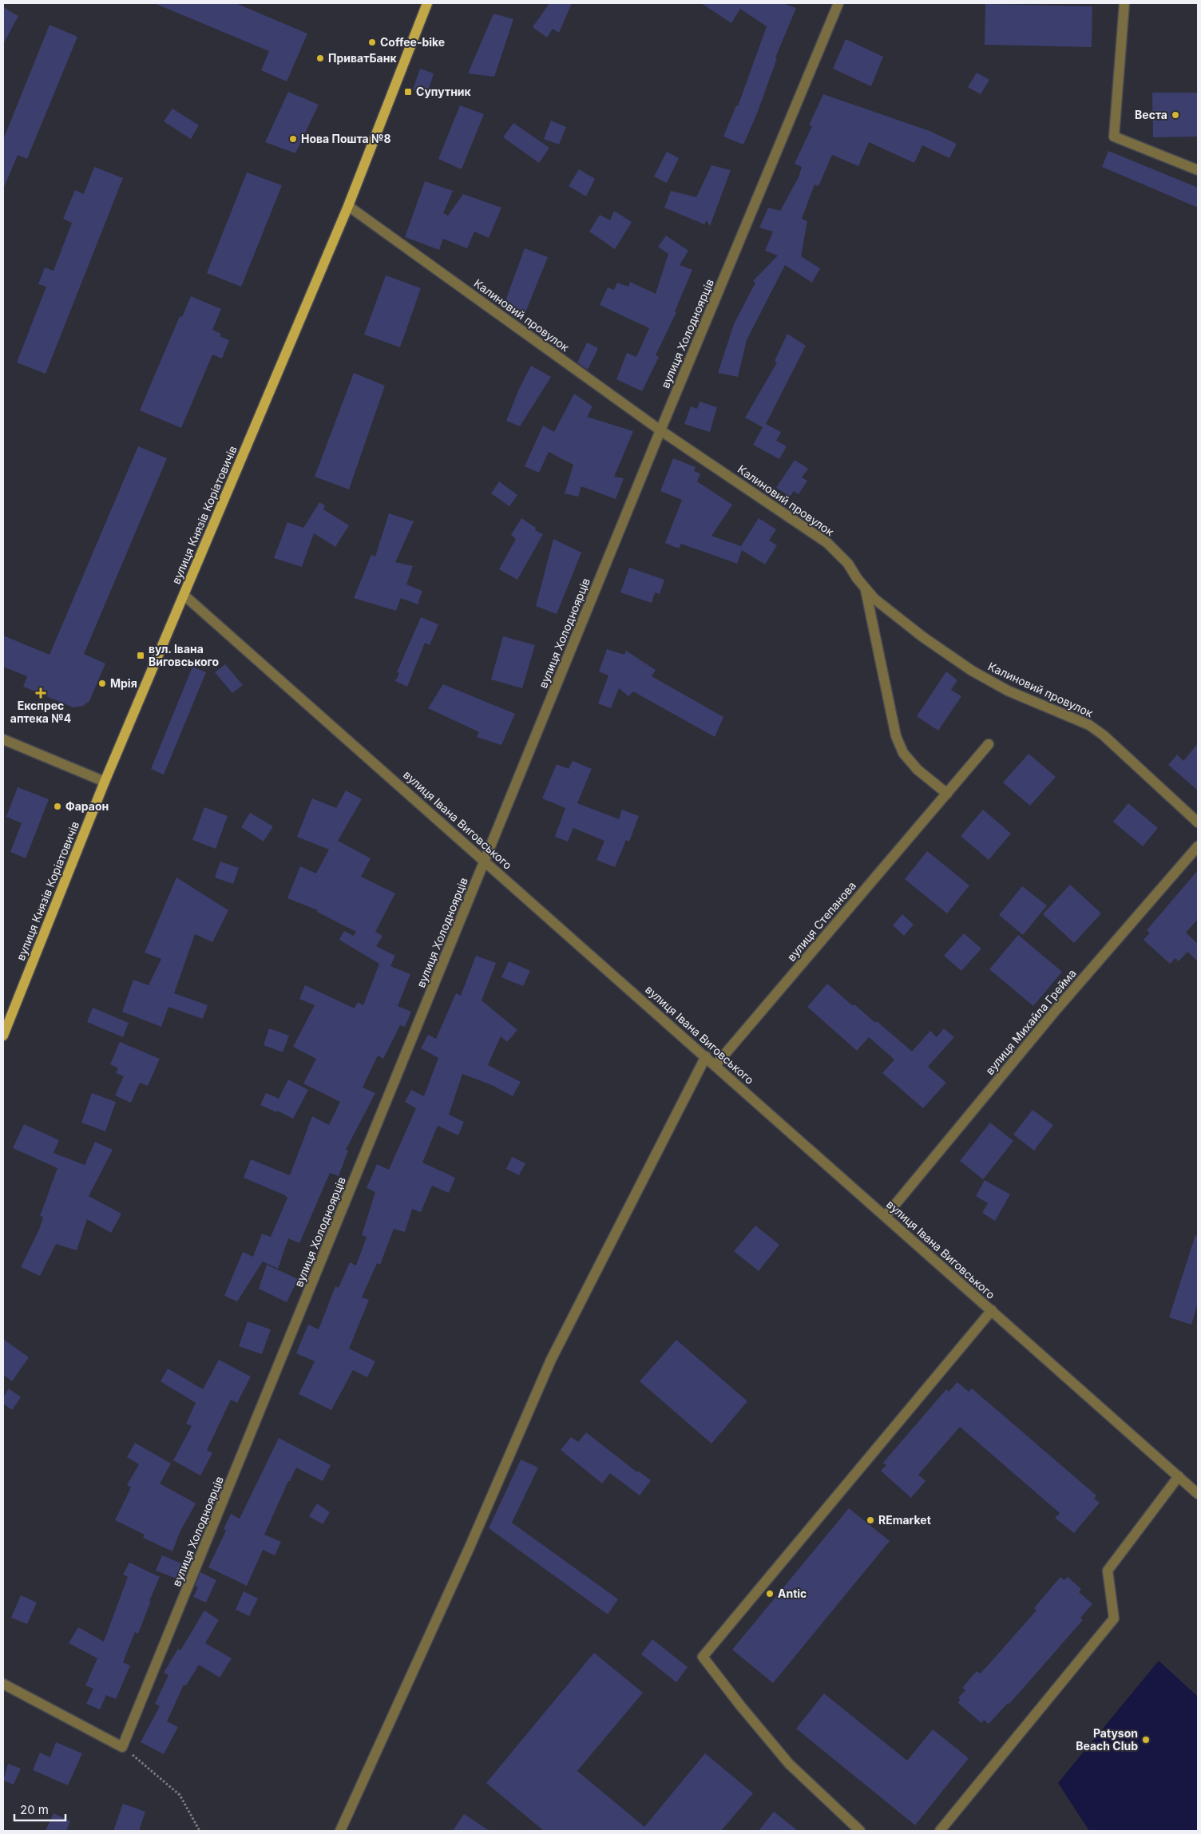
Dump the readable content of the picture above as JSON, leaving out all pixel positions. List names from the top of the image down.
{
  "streets": {
    "main road": ["вулиця Князів Коріатовичів"],
    "street": [
      "Калиновий провулок",
      "вулиця Холодноярців",
      "вулиця Івана Виговського",
      "вулиця Степанова",
      "вулиця Михайла Грейма"
    ]
  },
  "crossings": [
    ["Калиновий провулок", "вулиця Холодноярців"],
    ["Калиновий провулок", "вулиця Князів Коріатовичів"],
    ["вулиця Холодноярців", "вулиця Івана Виговського"],
    ["вулиця Князів Коріатовичів", "вулиця Івана Виговського"],
    ["вулиця Івана Виговського", "вулиця Степанова"],
    ["вулиця Івана Виговського", "вулиця Михайла Грейма"]
  ],
  "places": {
    "other": [
      "Coffee-bike",
      "ПриватБанк",
      "Веста",
      "Нова Пошта №8",
      "Мрія",
      "Фараон",
      "REmarket",
      "Antic",
      "Patyson Beach Club"
    ],
    "transit": ["Супутник", "вул. Івана Виговського"],
    "health": ["Експрес аптека №4"]
  },
  "scale_bar": "20 m"
}
